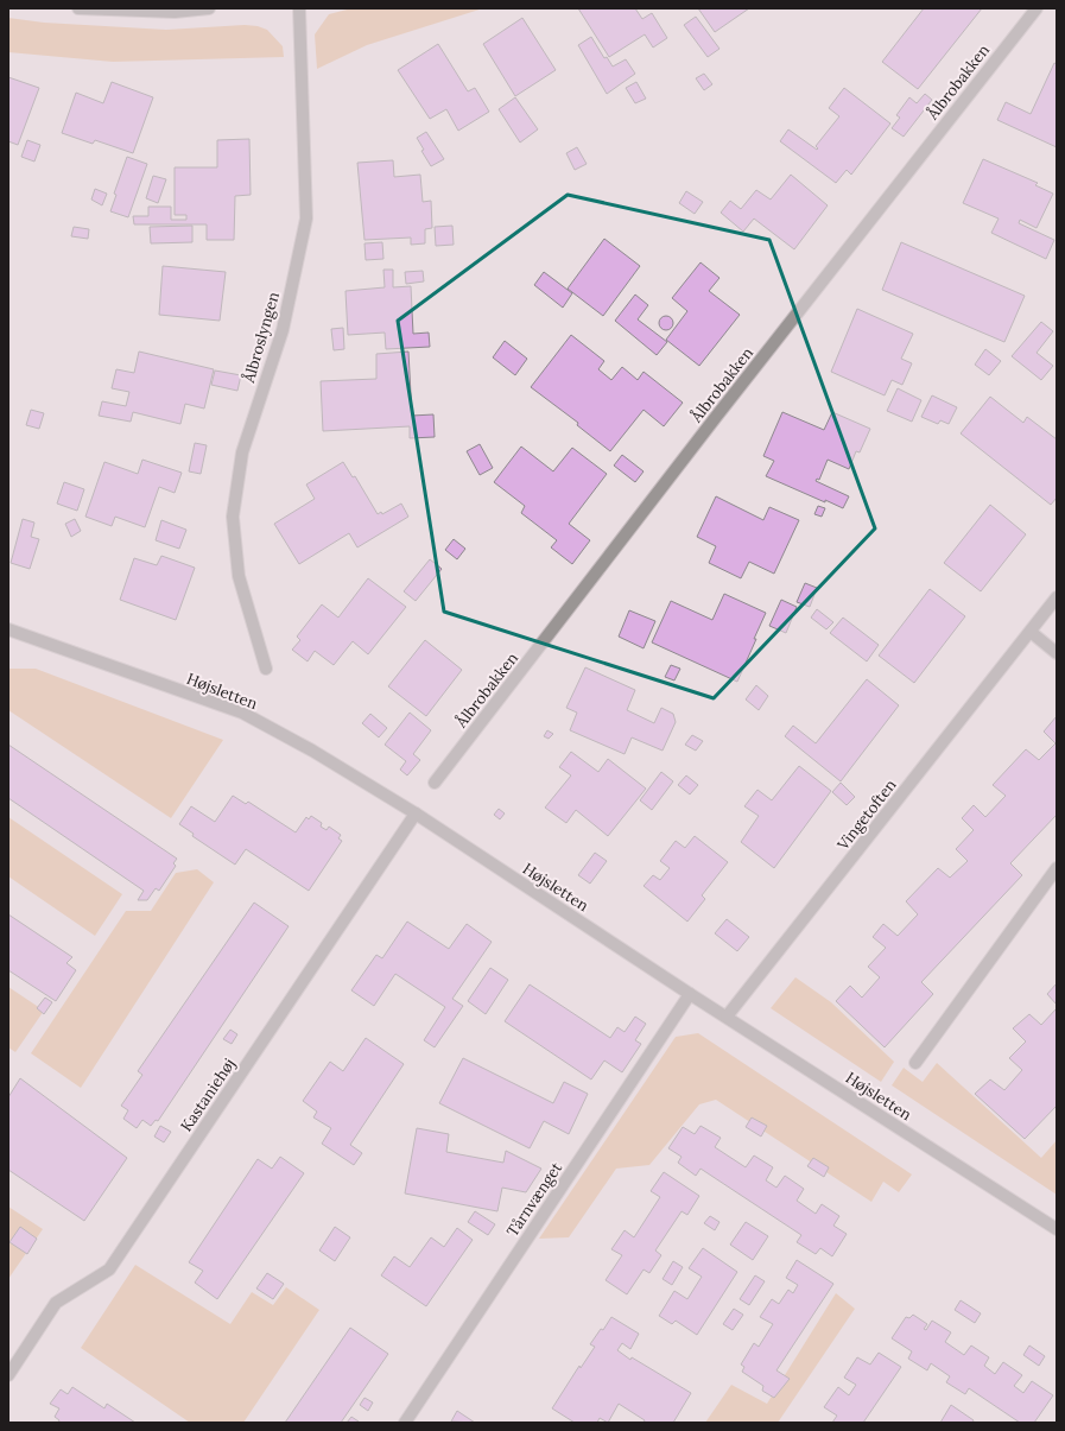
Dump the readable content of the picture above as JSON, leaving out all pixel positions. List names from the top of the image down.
{
  "streets": {
    "street": [
      "Ålbrobakken",
      "Ålbroslyngen",
      "Højsletten",
      "Vingetoften",
      "Kastaniehøj",
      "Tårnvænget"
    ]
  },
  "crossings": [
    ["Højsletten", "Vingetoften"],
    ["Højsletten", "Kastaniehøj"],
    ["Højsletten", "Tårnvænget"]
  ]
}
